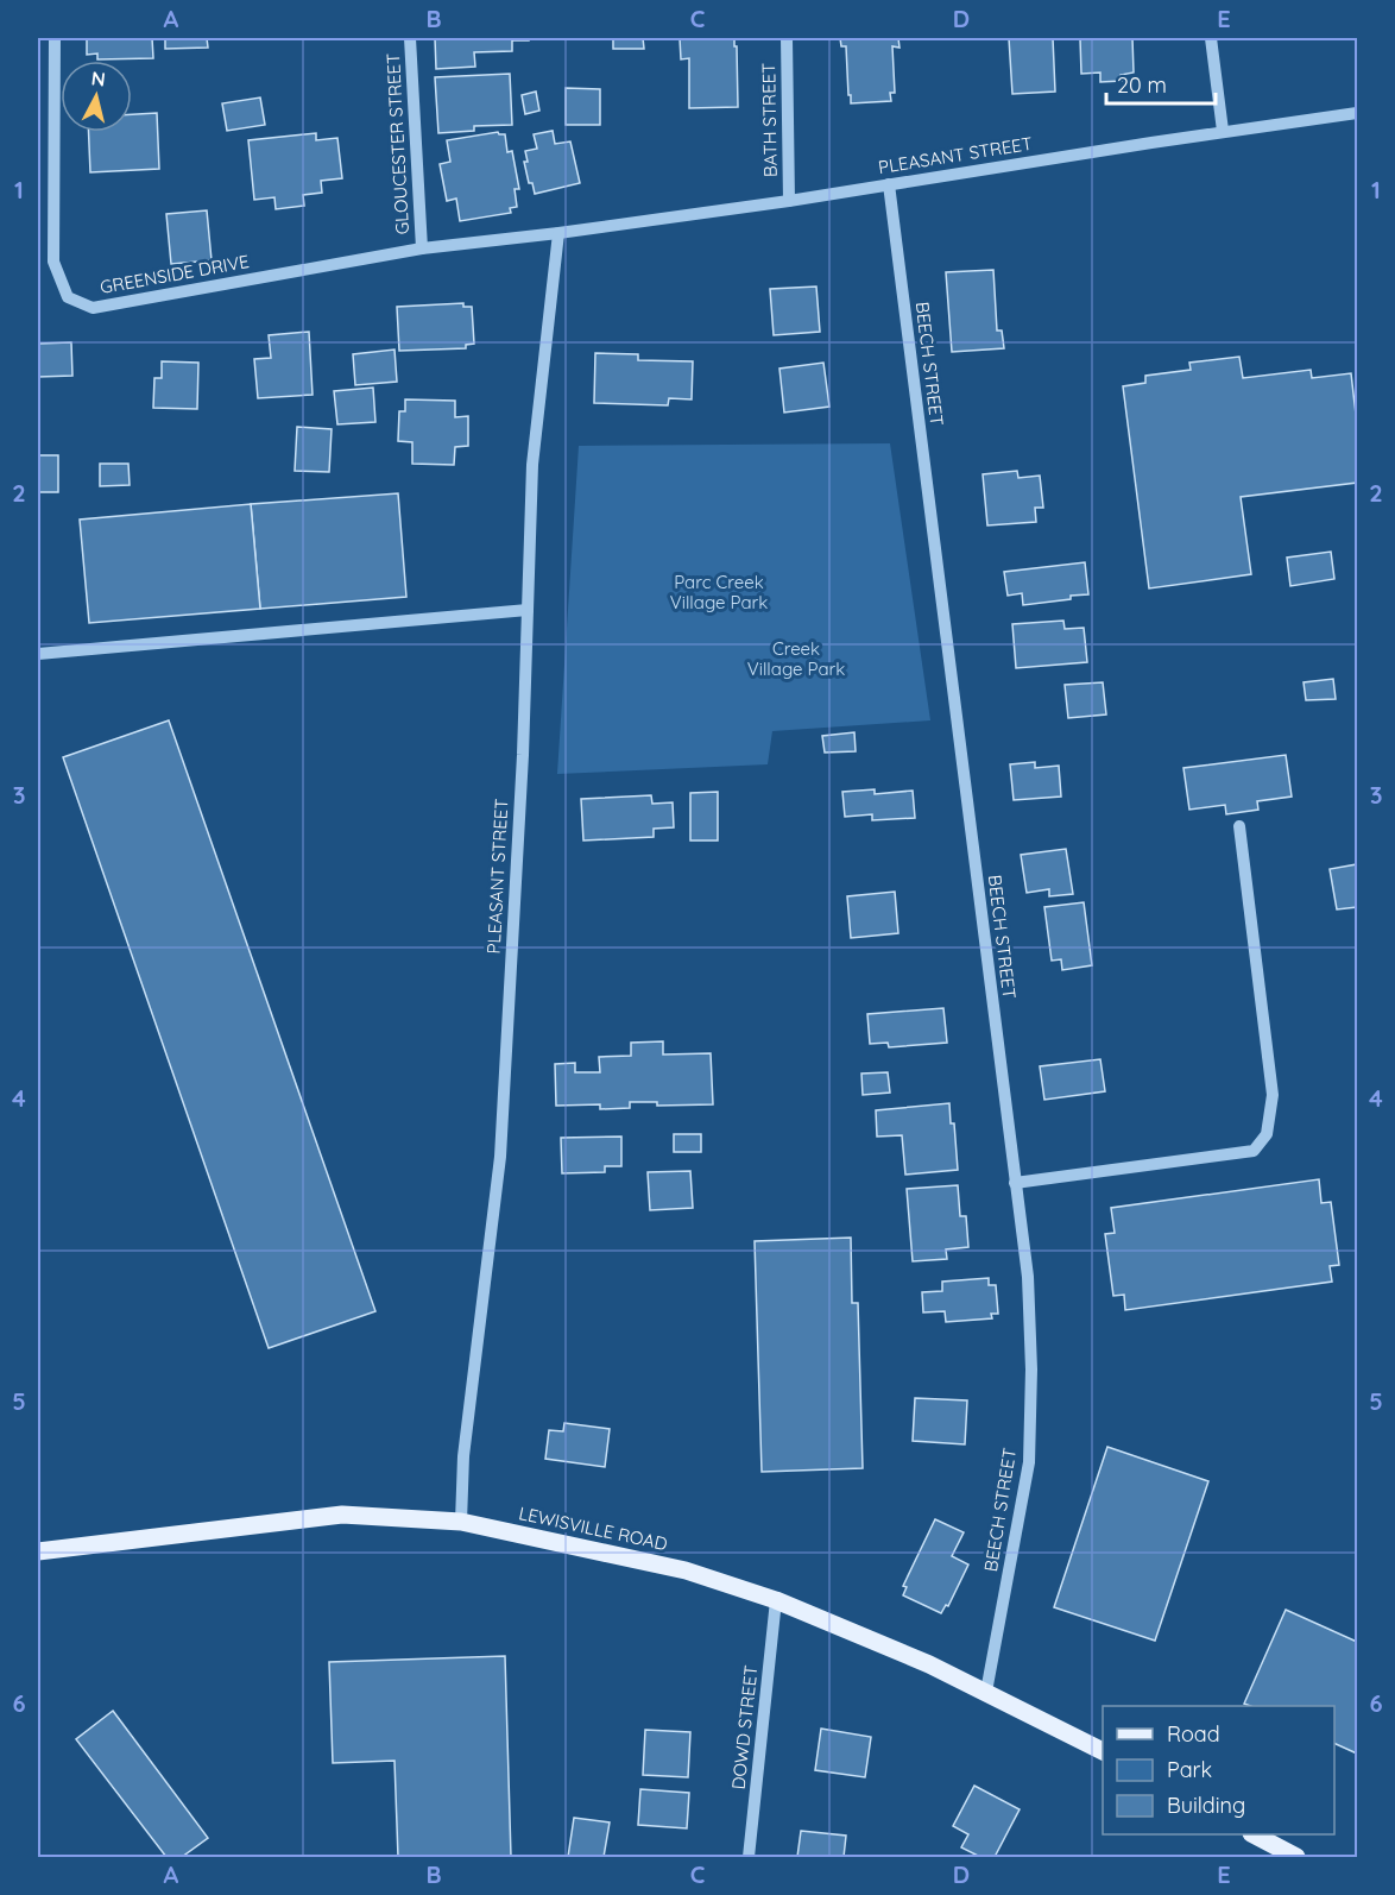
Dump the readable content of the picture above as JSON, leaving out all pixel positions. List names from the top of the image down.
{
  "streets": {
    "main road": ["LEWISVILLE ROAD"],
    "street": [
      "BATH STREET",
      "GLOUCESTER STREET",
      "PLEASANT STREET",
      "GREENSIDE DRIVE",
      "BEECH STREET",
      "DOWD STREET"
    ]
  },
  "crossings": [
    ["BATH STREET", "PLEASANT STREET"],
    ["GLOUCESTER STREET", "PLEASANT STREET"],
    ["GLOUCESTER STREET", "GREENSIDE DRIVE"],
    ["PLEASANT STREET", "GREENSIDE DRIVE"],
    ["PLEASANT STREET", "BEECH STREET"],
    ["PLEASANT STREET", "LEWISVILLE ROAD"],
    ["BEECH STREET", "LEWISVILLE ROAD"],
    ["LEWISVILLE ROAD", "DOWD STREET"]
  ],
  "parks": ["Parc Creek Village Park", "Creek Village Park"],
  "legend": ["Road", "Park", "Building"],
  "scale_bar": "20 m",
  "north": "top",
  "grid": {
    "columns": [
      "A",
      "B",
      "C",
      "D",
      "E"
    ],
    "rows": [
      "1",
      "2",
      "3",
      "4",
      "5",
      "6"
    ]
  }
}
